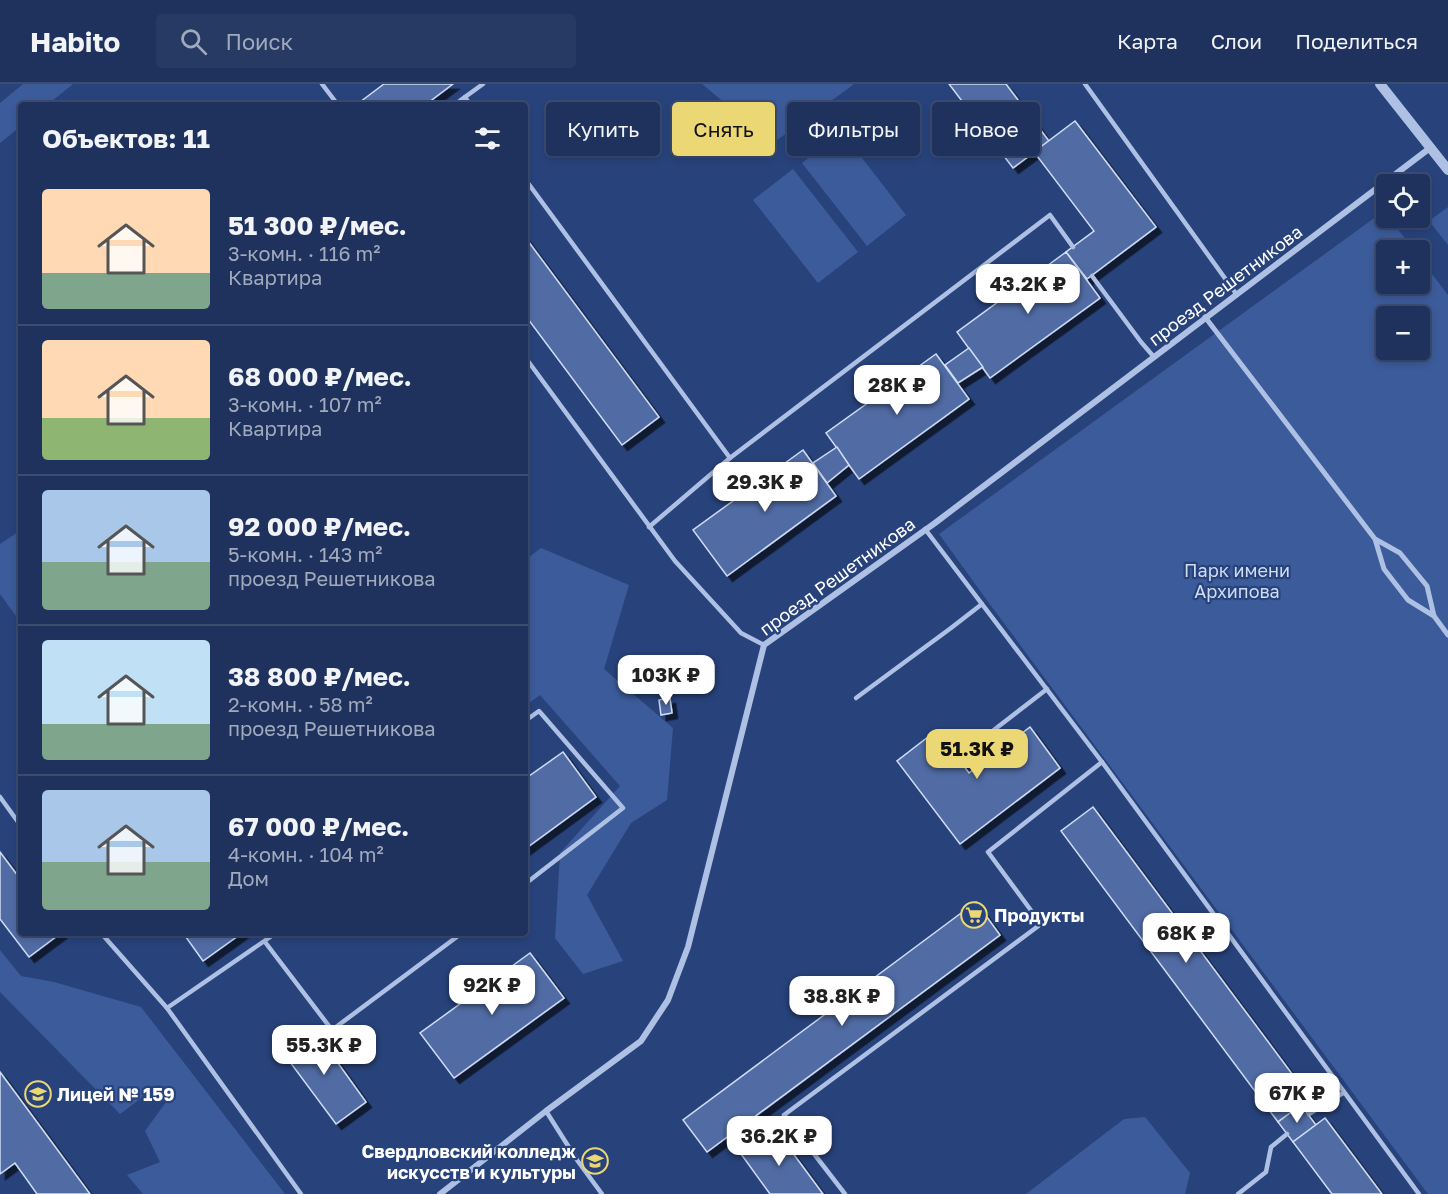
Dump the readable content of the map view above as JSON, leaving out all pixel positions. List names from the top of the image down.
{
  "streets": {
    "street": ["проезд Решетникова"]
  },
  "parks": ["Парк имени Архипова"],
  "places": {
    "supermarket": ["Продукты"],
    "school or university": ["Лицей № 159", "Свердловский колледж искусств и культуры"]
  },
  "page": {
    "header": "Habito",
    "search": "Поиск",
    "nav": ["Карта", "Слои", "Поделиться"],
    "chip": [
      "Купить",
      "Снять",
      "Фильтры",
      "Новое"
    ],
    "heading": "Объектов: 11",
    "map_buttons": ["+", "−"],
    "list": [
      {
        "name": "51 300 ₽/мес.",
        "note": "3-комн. · 116 m² · Квартира"
      },
      {
        "name": "68 000 ₽/мес.",
        "note": "3-комн. · 107 m² · Квартира"
      },
      {
        "name": "92 000 ₽/мес.",
        "note": "5-комн. · 143 m² · проезд Решетникова"
      },
      {
        "name": "38 800 ₽/мес.",
        "note": "2-комн. · 58 m² · проезд Решетникова"
      },
      {
        "name": "67 000 ₽/мес.",
        "note": "4-комн. · 104 m² · Дом"
      }
    ],
    "price": [
      "43.2K ₽",
      "28K ₽",
      "29.3K ₽",
      "103K ₽",
      "51.3K ₽",
      "68K ₽",
      "92K ₽",
      "38.8K ₽",
      "55.3K ₽",
      "67K ₽",
      "36.2K ₽"
    ]
  }
}
